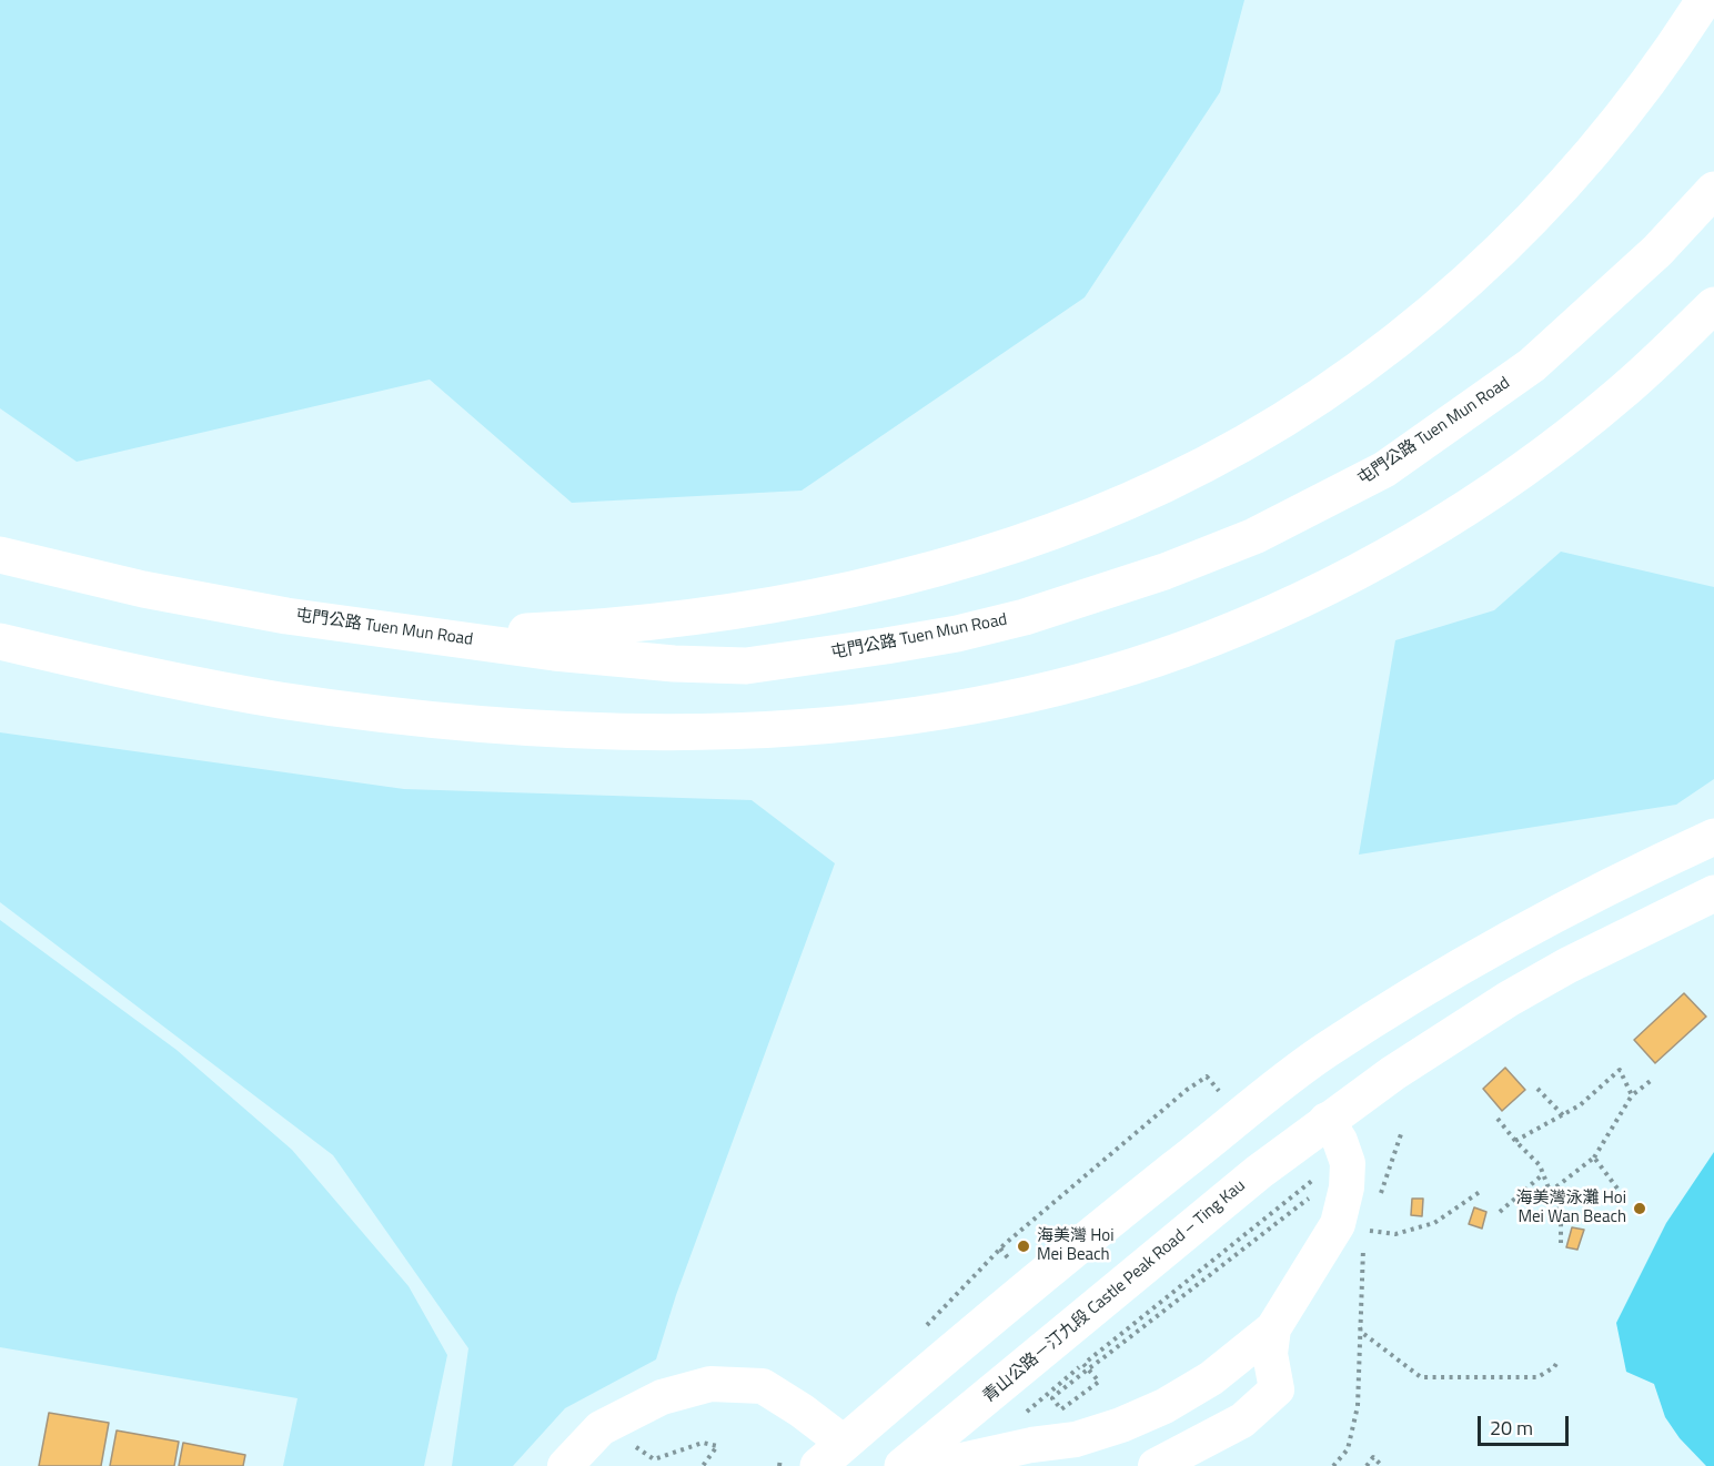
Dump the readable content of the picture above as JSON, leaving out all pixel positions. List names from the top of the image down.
{
  "streets": {
    "main road": ["屯門公路 Tuen Mun Road", "青山公路－汀九段 Castle Peak Road – Ting Kau"]
  },
  "places": ["海美灣泳灘 Hoi Mei Wan Beach", "海美灣 Hoi Mei Beach"],
  "scale_bar": "20 m"
}
